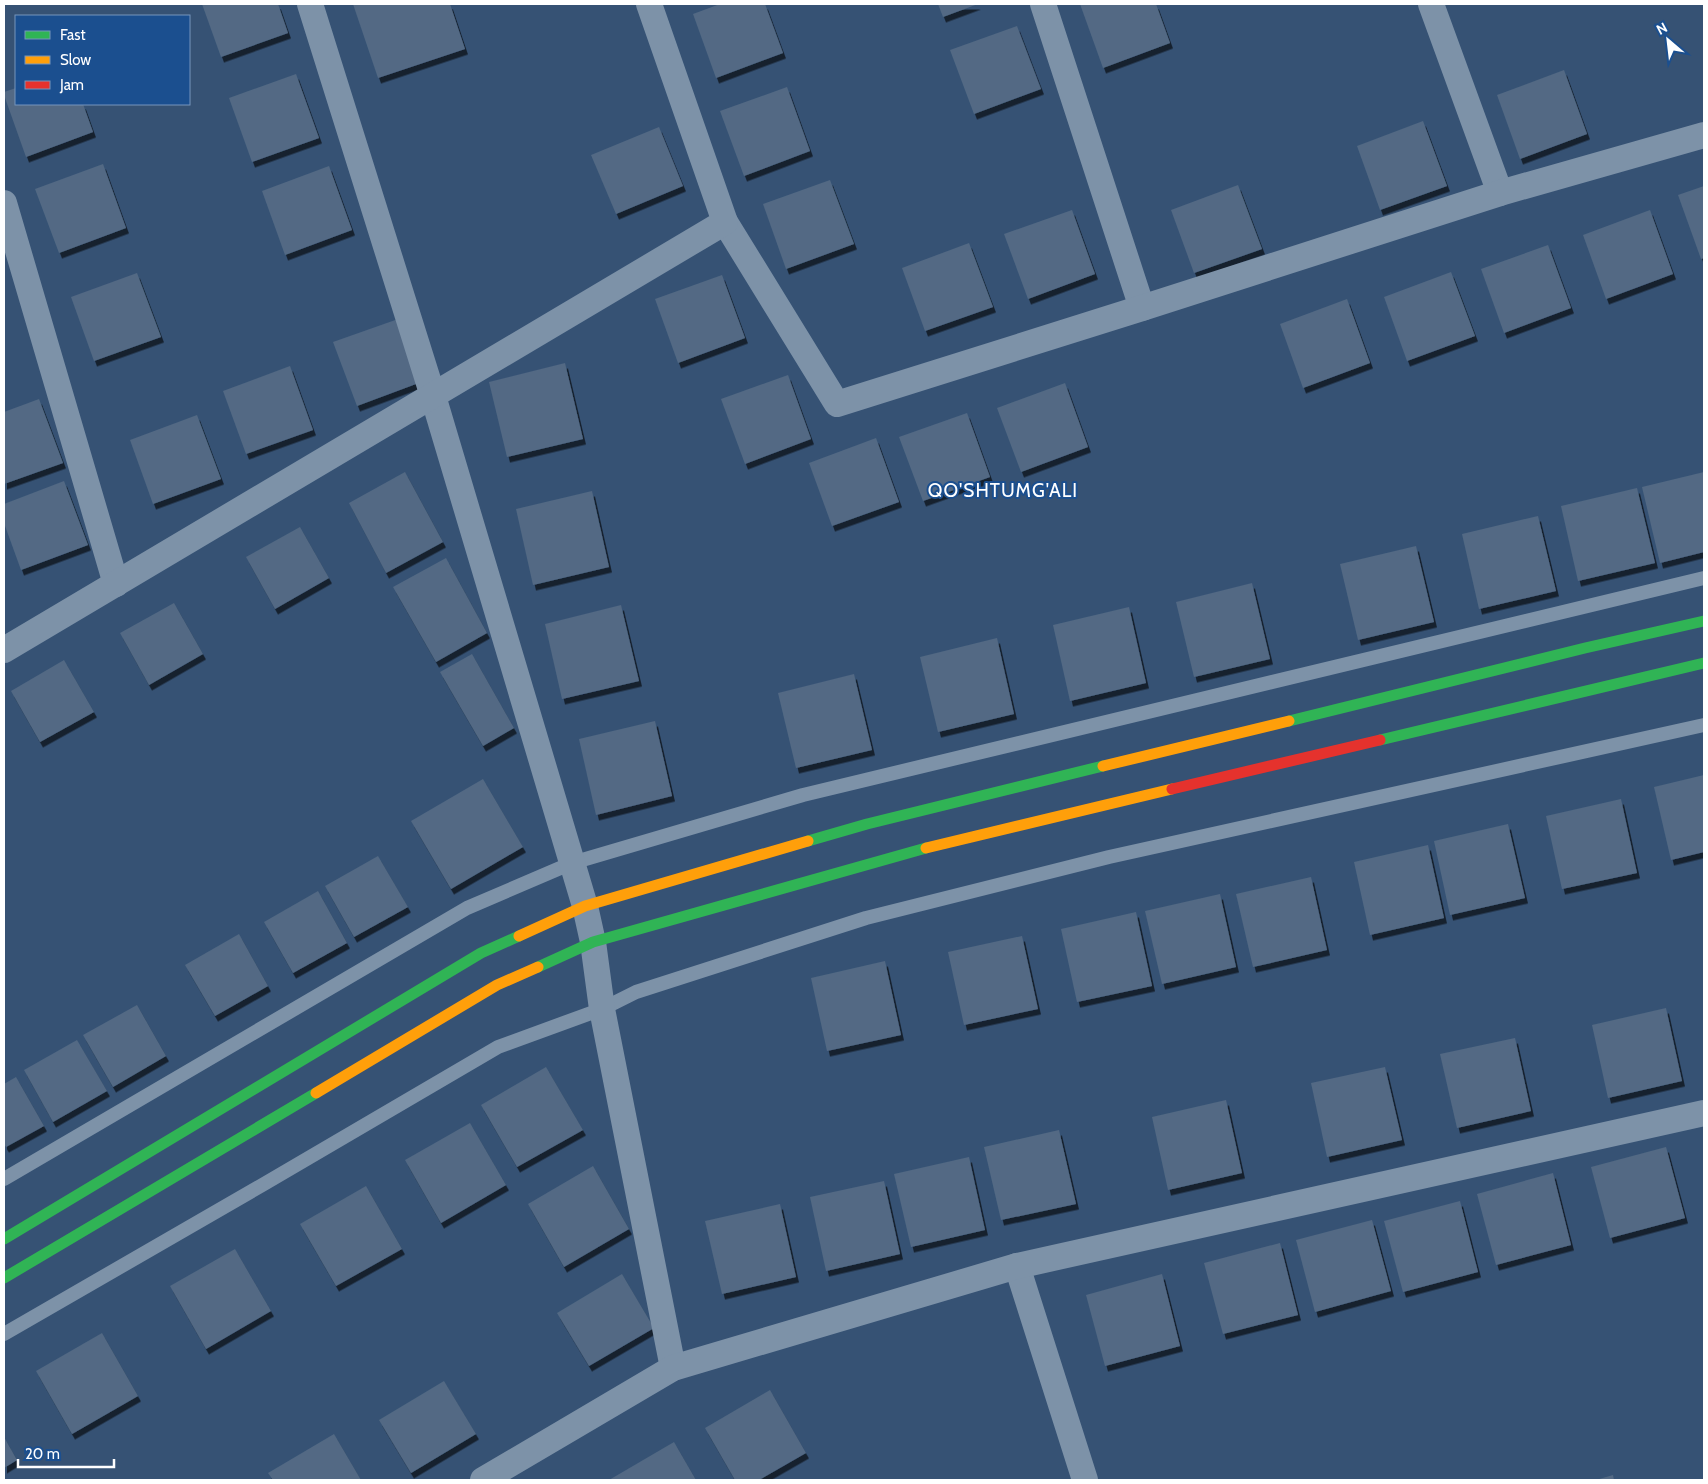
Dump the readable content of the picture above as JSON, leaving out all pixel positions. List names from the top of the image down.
{
  "districts": ["QO'SHTUMG'ALI"],
  "legend": ["Fast", "Slow", "Jam"],
  "scale_bar": "20 m",
  "north": "top left"
}
